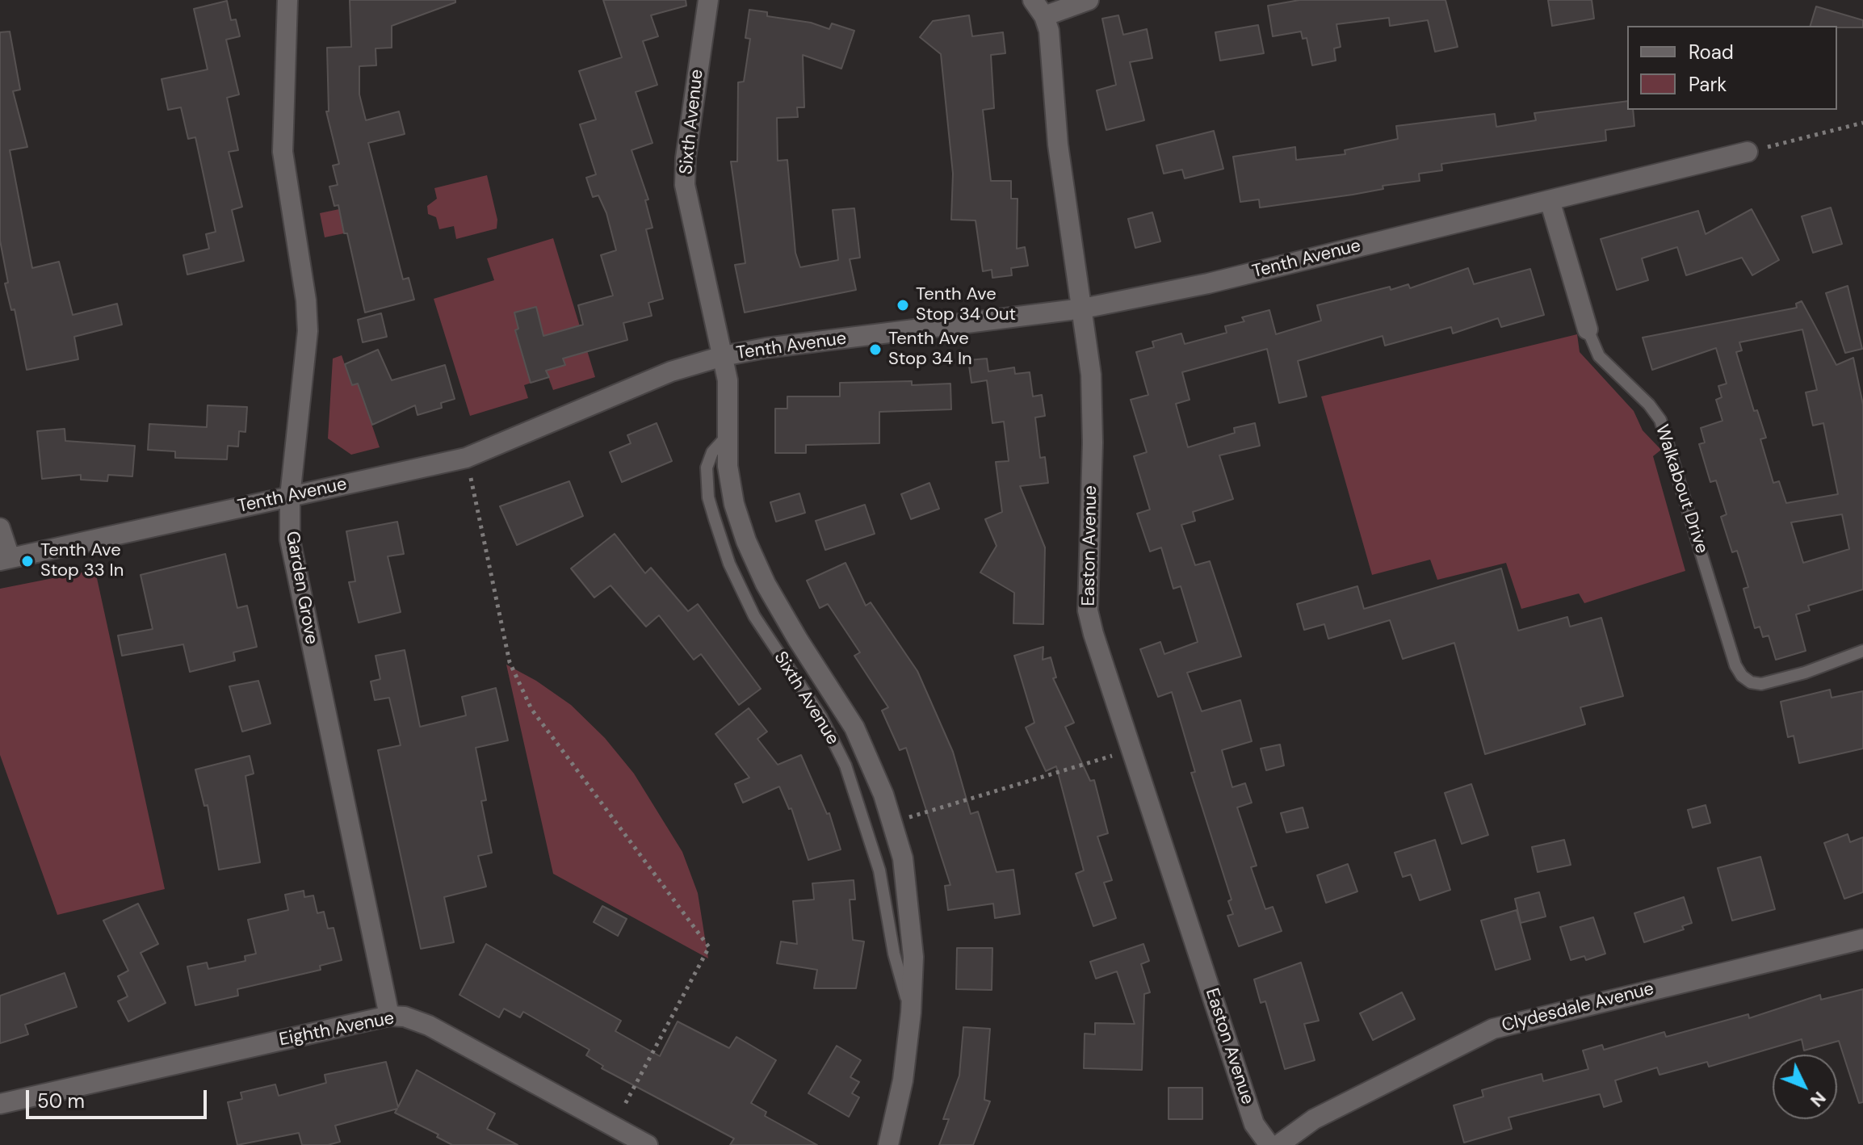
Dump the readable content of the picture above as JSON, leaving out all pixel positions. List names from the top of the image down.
{
  "streets": {
    "street": [
      "Sixth Avenue",
      "Tenth Avenue",
      "Walkabout Drive",
      "Easton Avenue",
      "Garden Grove",
      "Clydesdale Avenue",
      "Eighth Avenue"
    ]
  },
  "crossings": [
    ["Sixth Avenue", "Tenth Avenue"],
    ["Tenth Avenue", "Walkabout Drive"],
    ["Tenth Avenue", "Easton Avenue"],
    ["Tenth Avenue", "Garden Grove"],
    ["Garden Grove", "Eighth Avenue"]
  ],
  "places": ["Tenth Ave Stop 34 Out", "Tenth Ave Stop 34 In", "Tenth Ave Stop 33 In"],
  "legend": ["Road", "Park"],
  "scale_bar": "50 m",
  "north": "bottom right"
}
